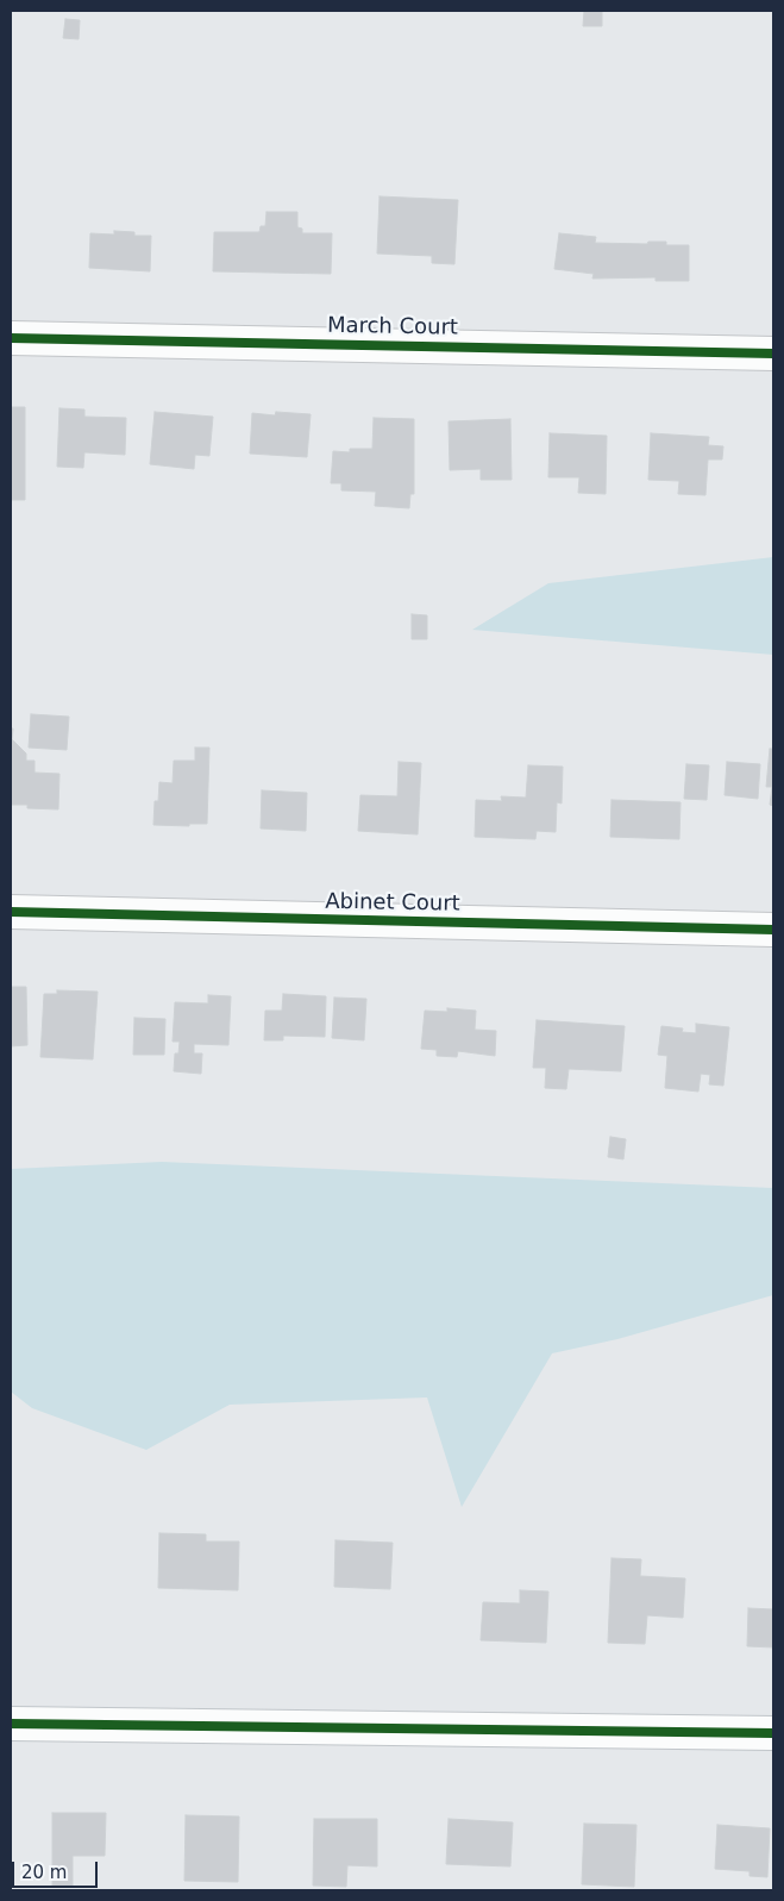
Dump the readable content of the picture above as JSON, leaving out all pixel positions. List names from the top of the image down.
{
  "streets": {
    "street": ["March Court", "Abinet Court"]
  },
  "scale_bar": "20 m"
}
